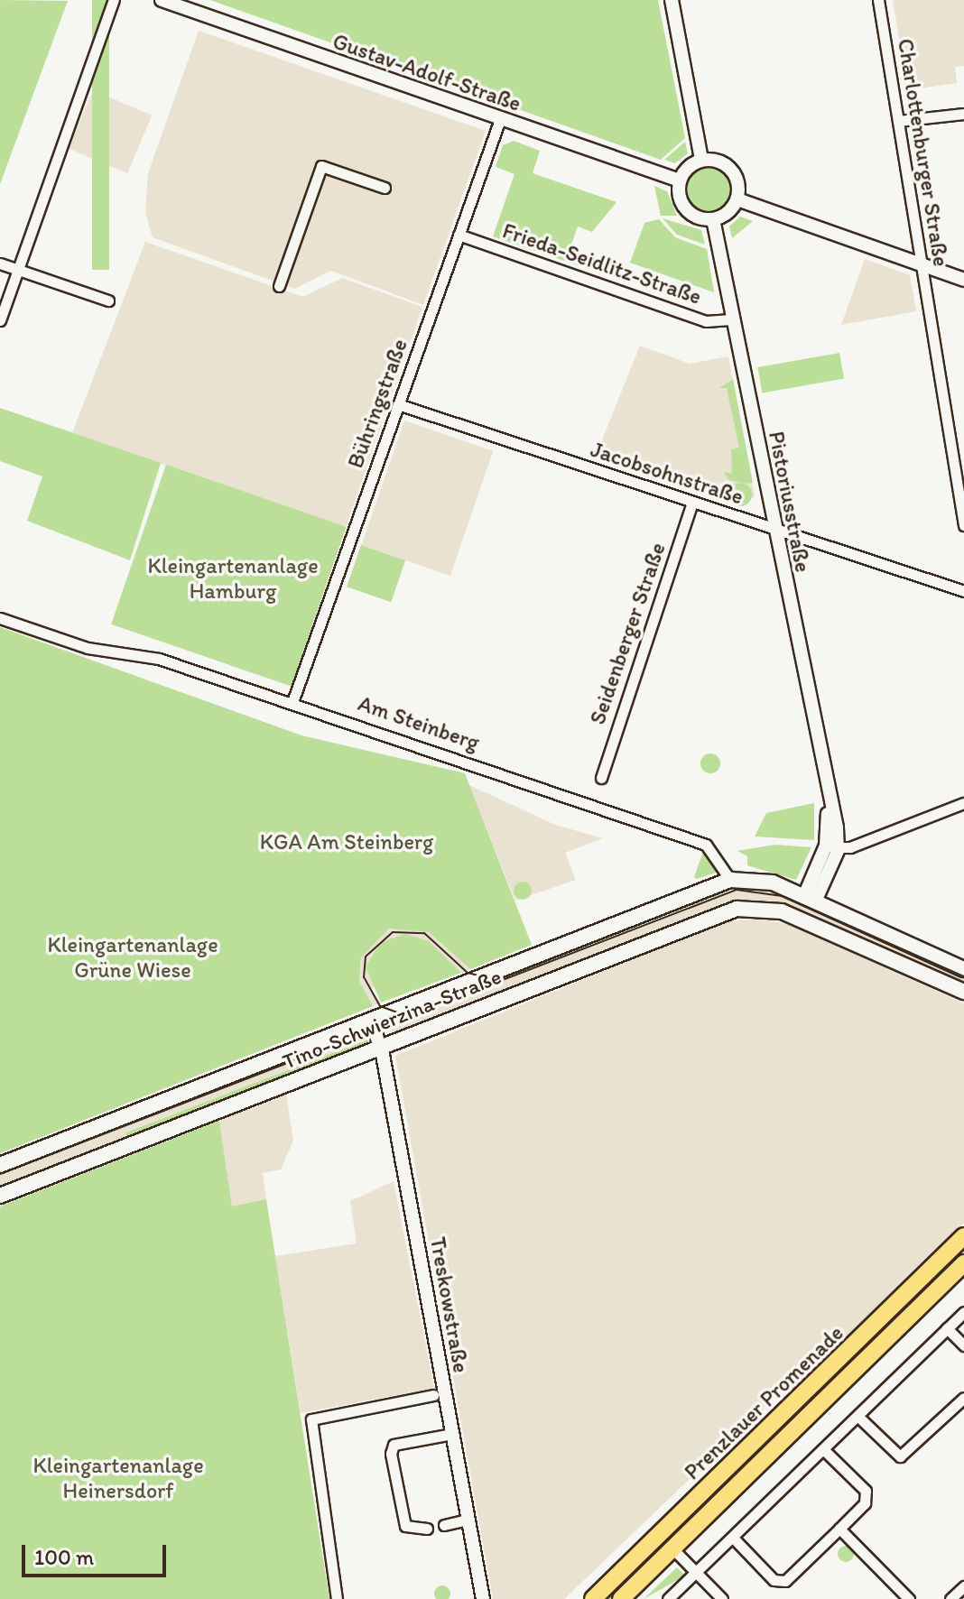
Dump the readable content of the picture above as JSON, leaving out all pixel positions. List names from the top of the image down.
{
  "streets": {
    "main road": ["Tino-Schwierzina-Straße", "Prenzlauer Promenade"],
    "street": [
      "Gustav-Adolf-Straße",
      "Charlottenburger Straße",
      "Frieda-Seidlitz-Straße",
      "Bühringstraße",
      "Jacobsohnstraße",
      "Pistoriusstraße",
      "Seidenberger Straße",
      "Am Steinberg",
      "Treskowstraße"
    ]
  },
  "crossings": [
    ["Gustav-Adolf-Straße", "Bühringstraße"],
    ["Gustav-Adolf-Straße", "Pistoriusstraße"],
    ["Frieda-Seidlitz-Straße", "Bühringstraße"],
    ["Frieda-Seidlitz-Straße", "Pistoriusstraße"],
    ["Bühringstraße", "Jacobsohnstraße"],
    ["Bühringstraße", "Am Steinberg"],
    ["Jacobsohnstraße", "Pistoriusstraße"],
    ["Jacobsohnstraße", "Seidenberger Straße"],
    ["Pistoriusstraße", "Tino-Schwierzina-Straße"],
    ["Am Steinberg", "Tino-Schwierzina-Straße"],
    ["Tino-Schwierzina-Straße", "Treskowstraße"]
  ],
  "parks": [
    "Kleingartenanlage Hamburg",
    "KGA Am Steinberg",
    "Kleingartenanlage Grüne Wiese",
    "Kleingartenanlage Heinersdorf"
  ],
  "scale_bar": "100 m"
}
